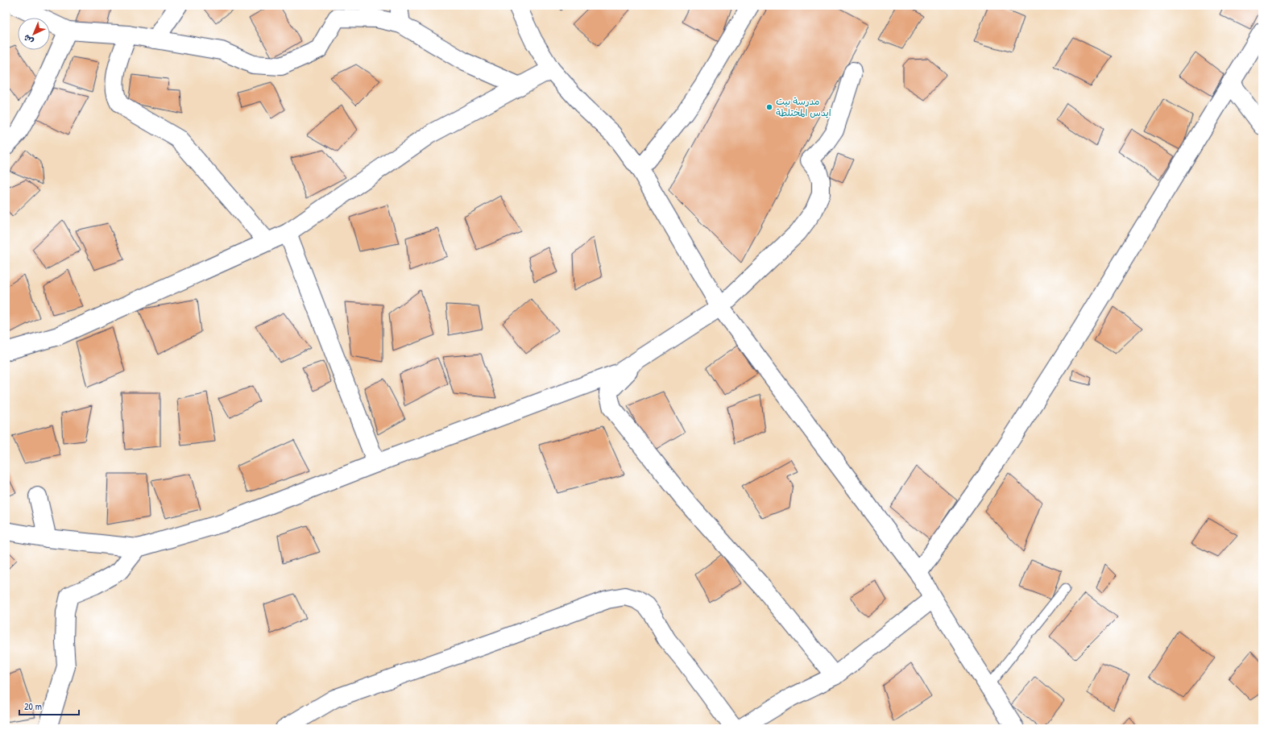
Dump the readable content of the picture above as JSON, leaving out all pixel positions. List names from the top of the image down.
{
  "places": ["مدرسة بيت ايدس المختلطة"],
  "scale_bar": "20 m",
  "north": "bottom left"
}
